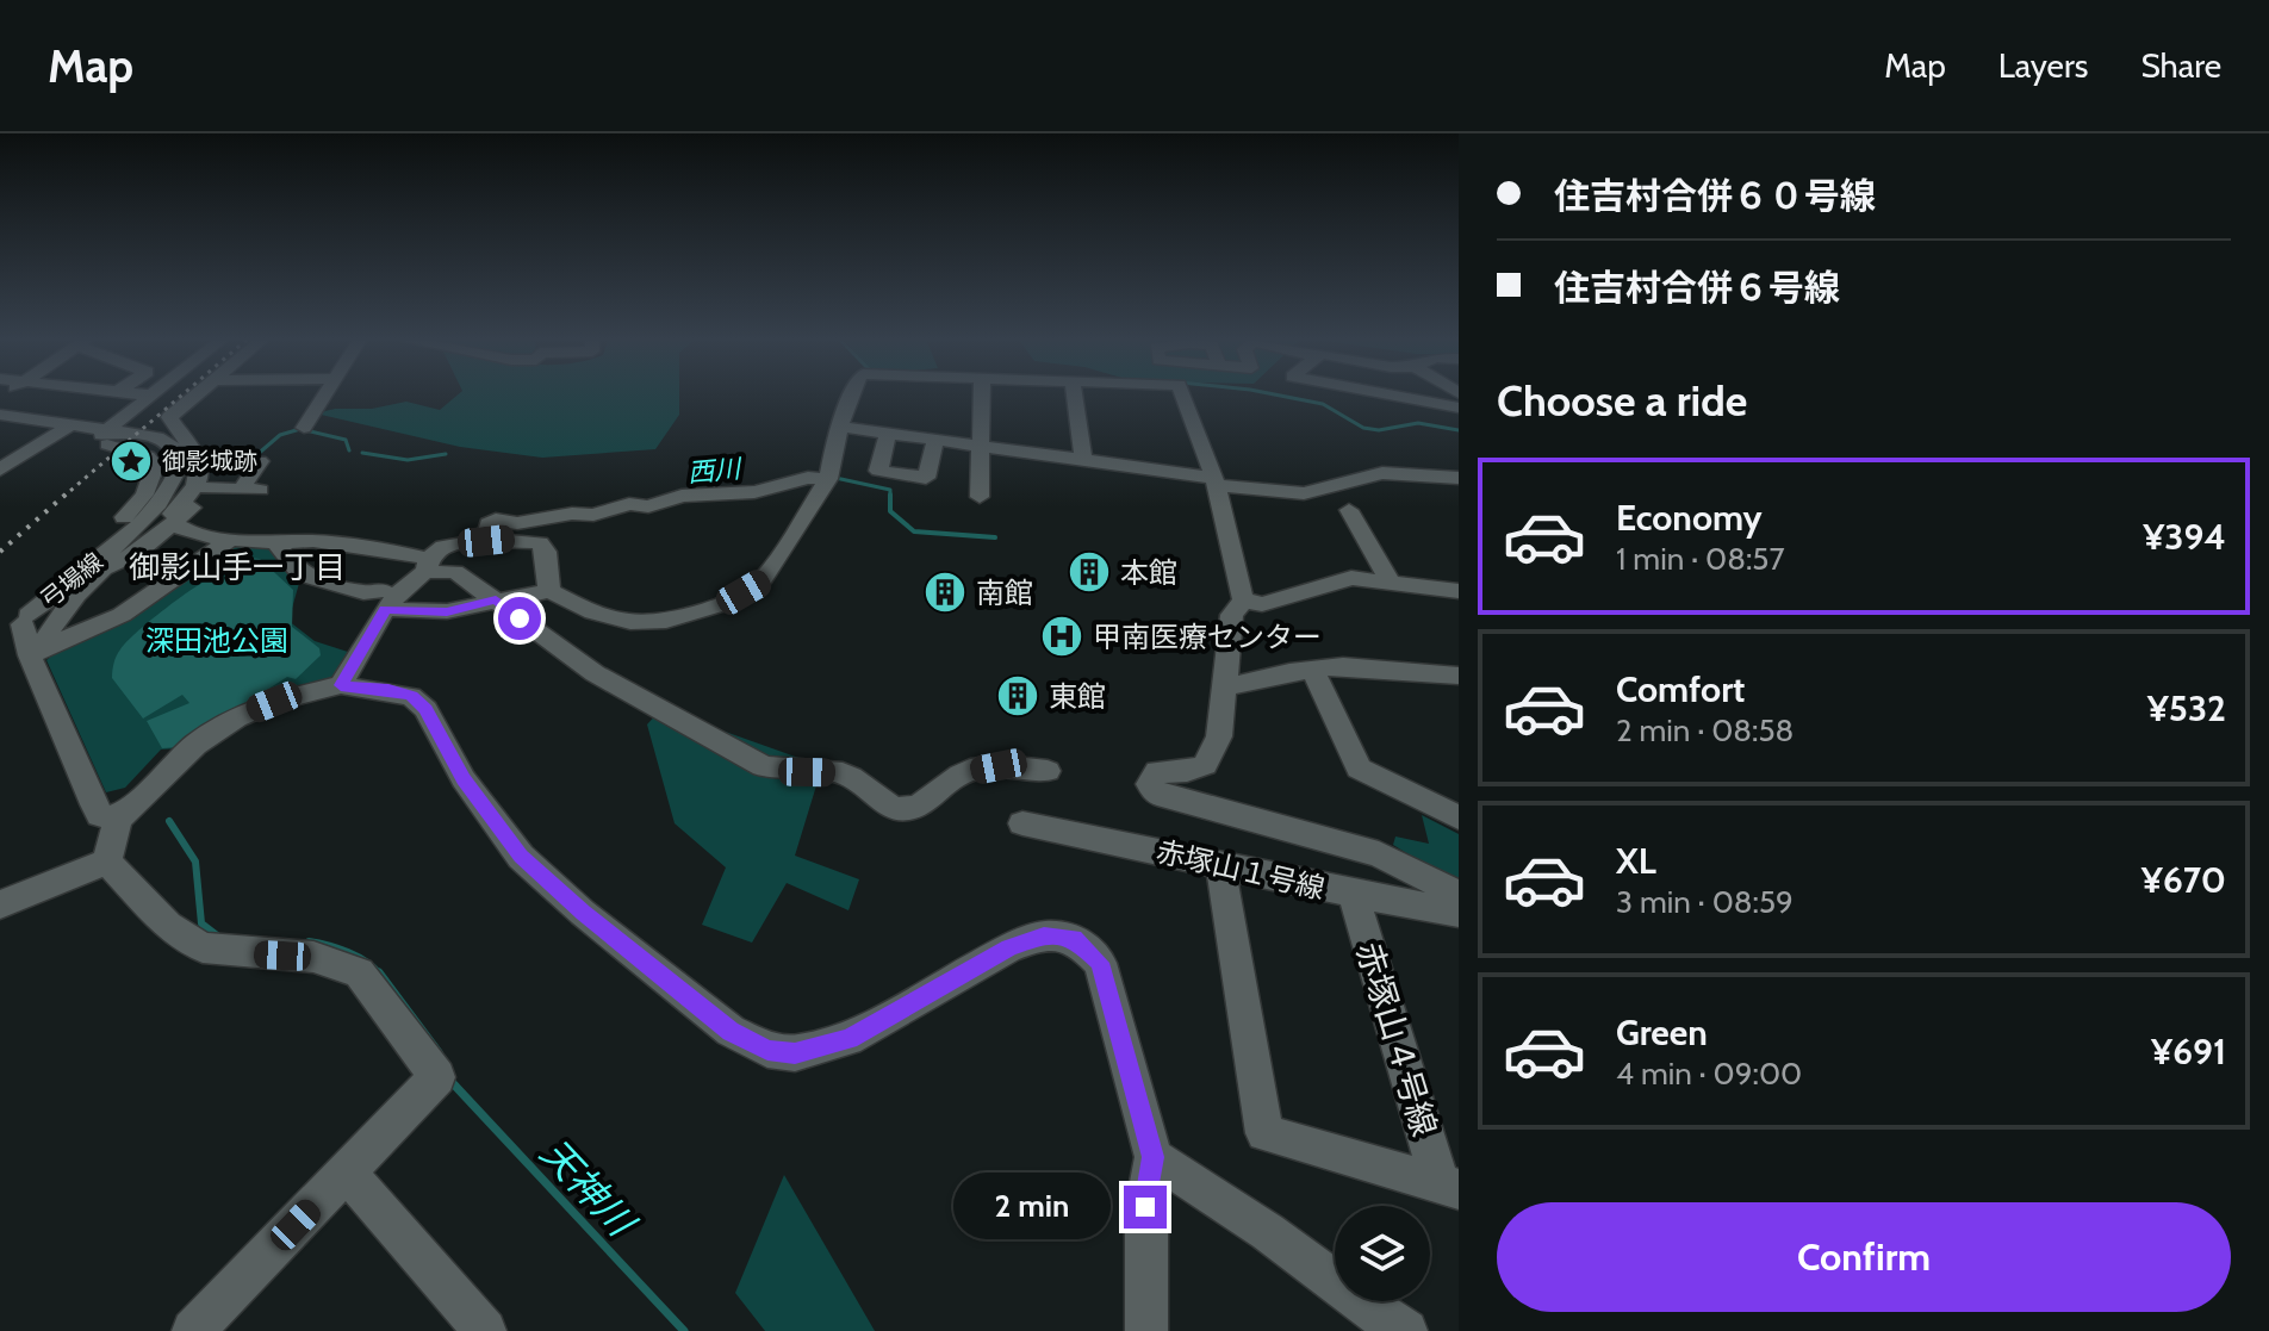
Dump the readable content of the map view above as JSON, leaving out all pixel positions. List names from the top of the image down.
{
  "streets": {
    "street": ["弓場線", "赤塚山１号線", "赤塚山４号線"]
  },
  "crossings": [
    ["赤塚山１号線", "赤塚山４号線"]
  ],
  "districts": ["御影山手一丁目"],
  "water": ["西川", "天神川"],
  "parks": ["深田池公園"],
  "places": {
    "place": ["御影城跡"],
    "building": ["本館", "南館", "東館"],
    "hospital": ["甲南医療センター"]
  },
  "page": {
    "header": "Map",
    "nav": ["Map", "Layers", "Share"],
    "banner": ["住吉村合併６０号線", "住吉村合併６号線"],
    "heading": "Choose a ride",
    "list": [
      {
        "name": "Economy",
        "note": "1 min · 08:57",
        "value": "¥394"
      },
      {
        "name": "Comfort",
        "note": "2 min · 08:58",
        "value": "¥532"
      },
      {
        "name": "XL",
        "note": "3 min · 08:59",
        "value": "¥670"
      },
      {
        "name": "Green",
        "note": "4 min · 09:00",
        "value": "¥691"
      }
    ],
    "bubble": "2 min",
    "buttons": "Confirm"
  }
}
